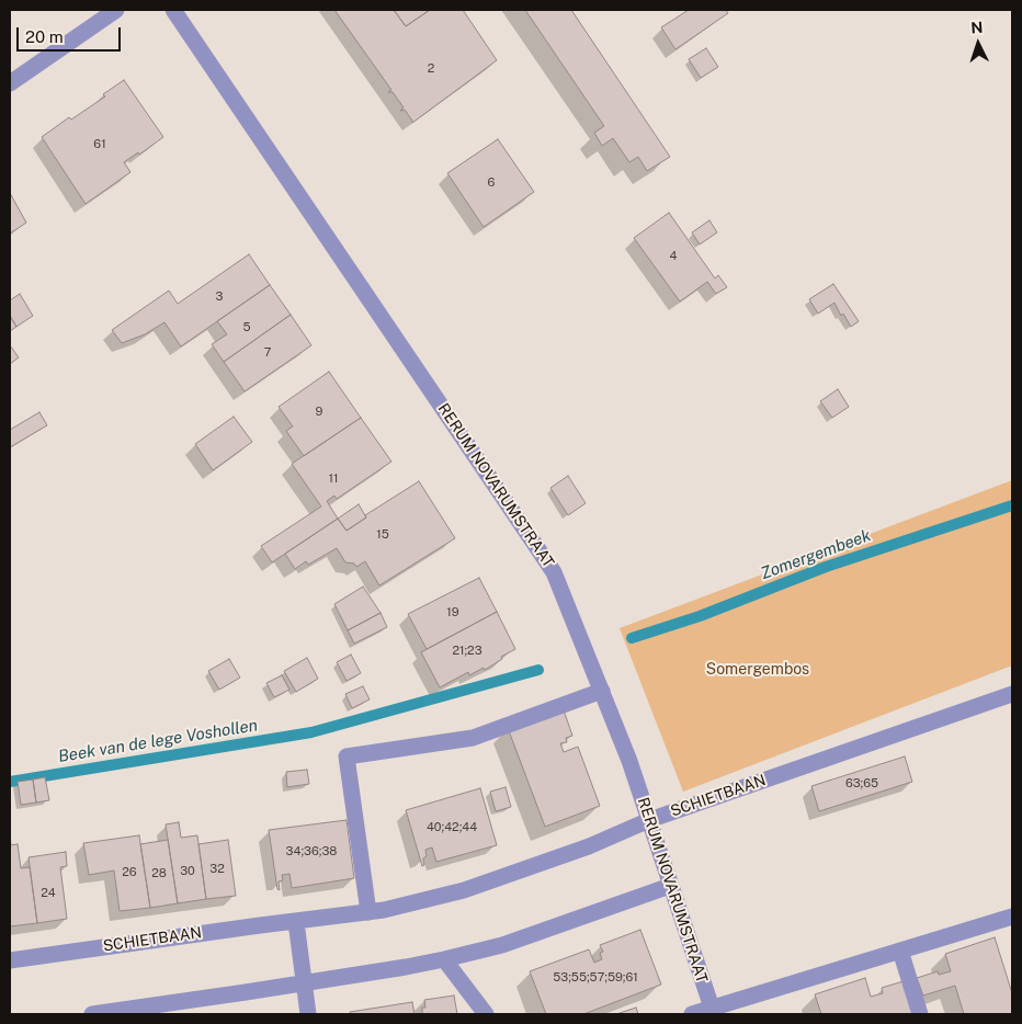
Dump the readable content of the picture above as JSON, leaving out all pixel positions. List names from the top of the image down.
{
  "streets": {
    "street": ["RERUM NOVARUMSTRAAT", "SCHIETBAAN"]
  },
  "crossings": [
    ["RERUM NOVARUMSTRAAT", "SCHIETBAAN"]
  ],
  "water": ["Zomergembeek", "Beek van de lege Voshollen"],
  "parks": ["Somergembos"],
  "house_numbers": [
    "2",
    "61",
    "6",
    "4",
    "3",
    "5",
    "7",
    "9",
    "11",
    "15",
    "19",
    "21;23",
    "63;65",
    "40;42;44",
    "34;36;38",
    "32",
    "30",
    "26",
    "28",
    "24",
    "53;55;57;59;61"
  ],
  "scale_bar": "20 m",
  "north": "top"
}
